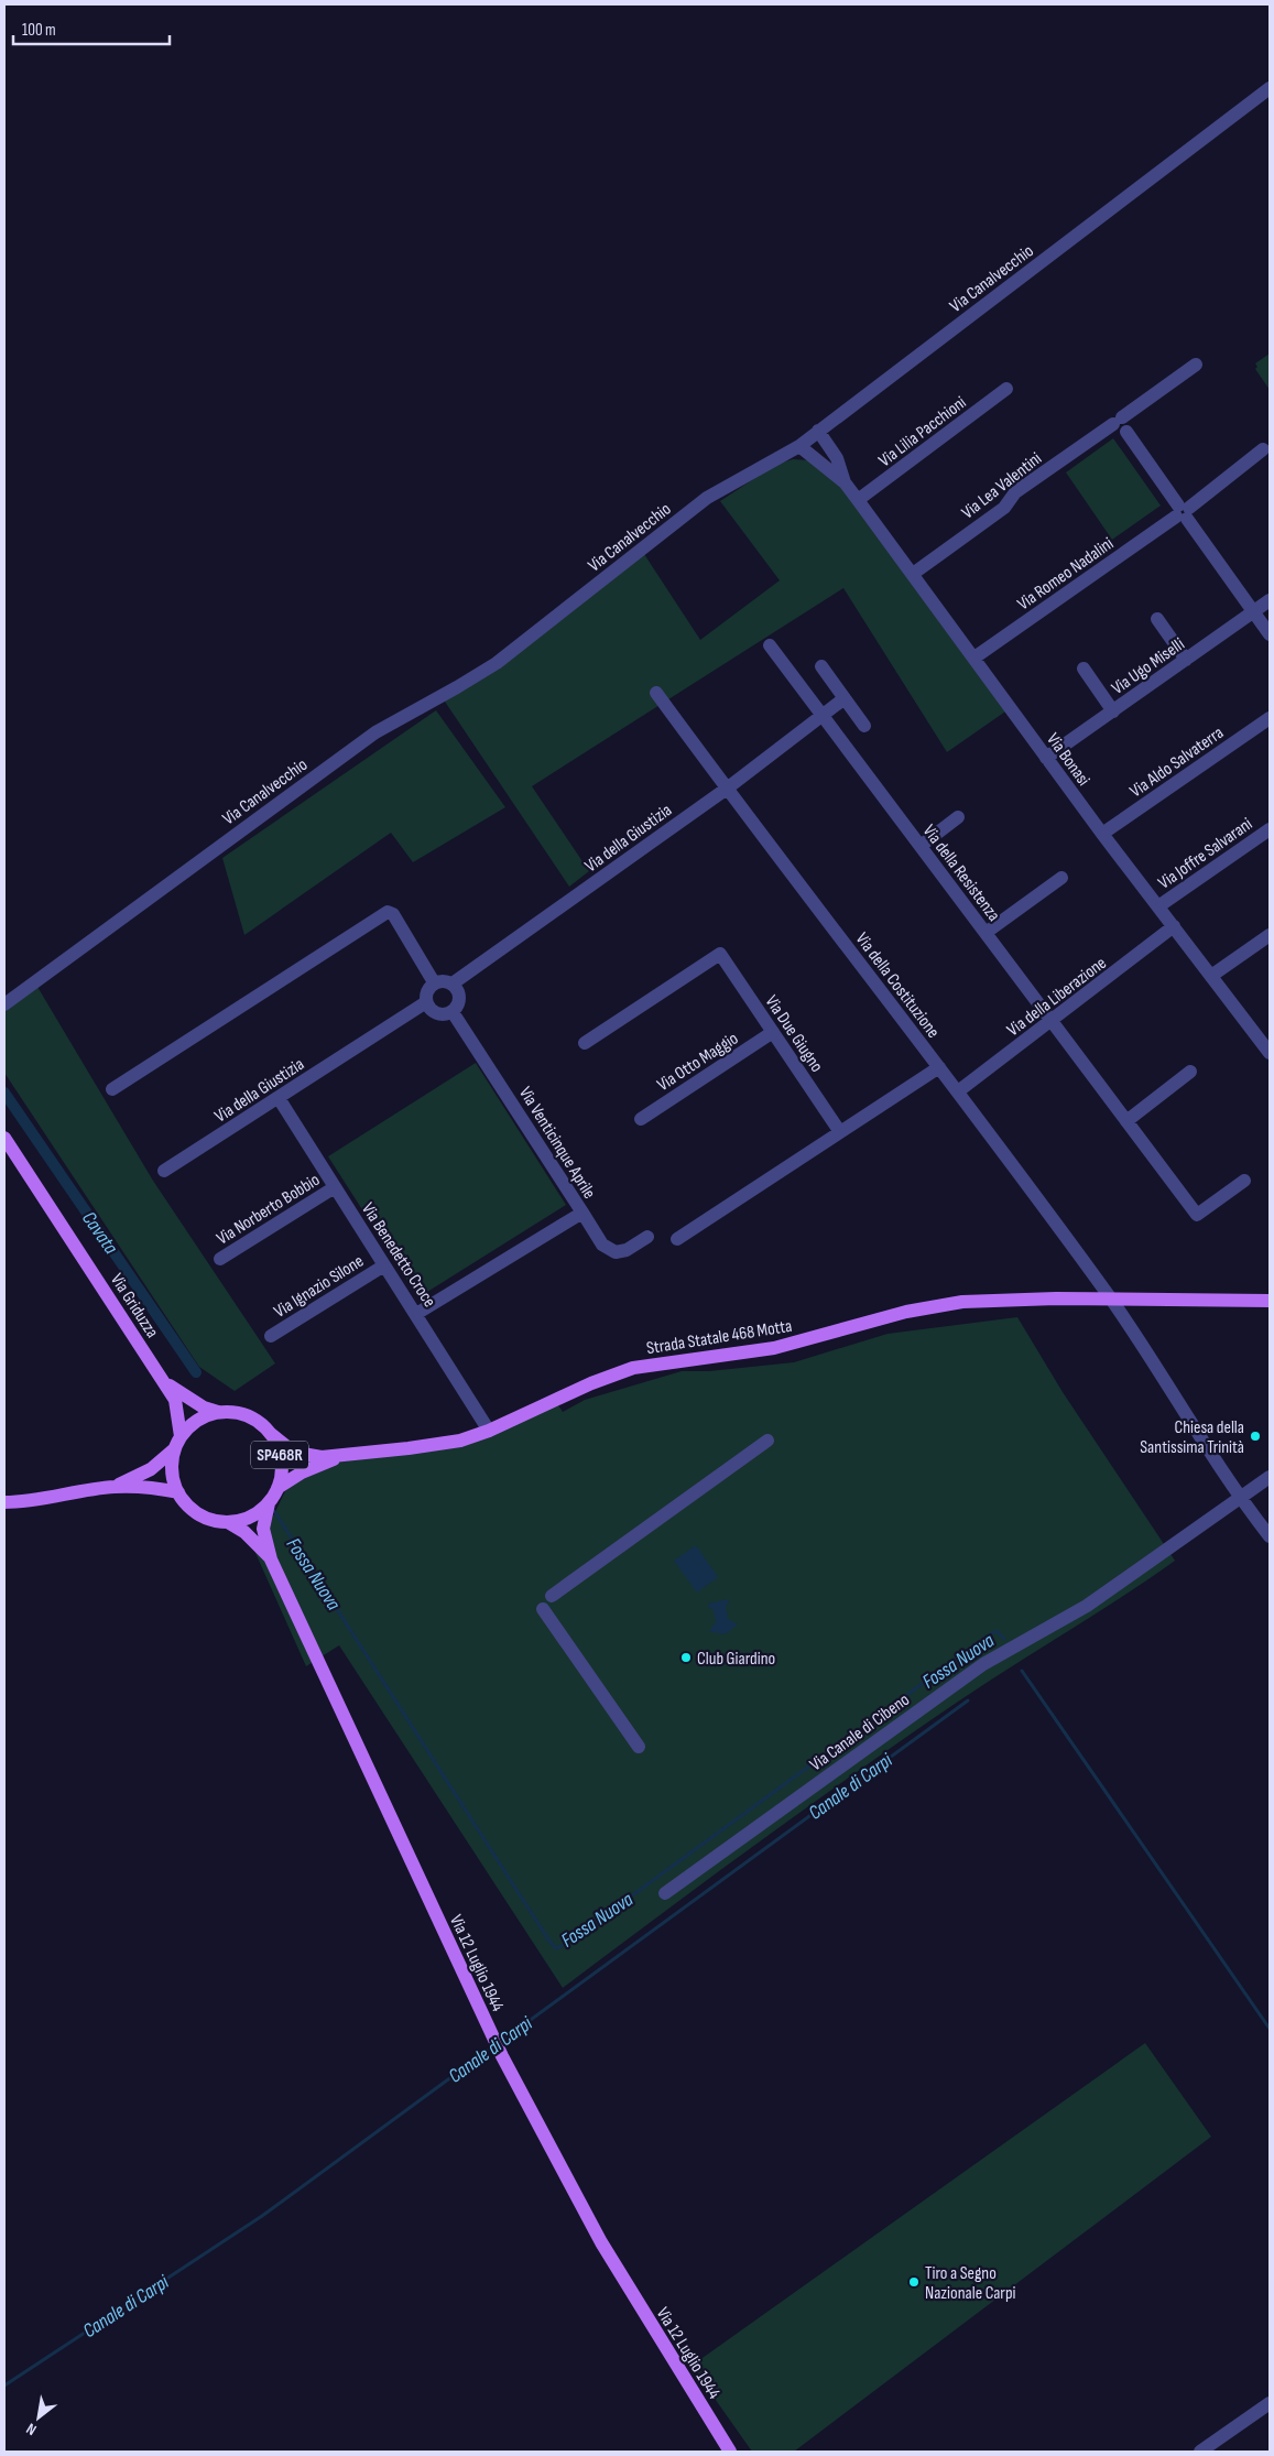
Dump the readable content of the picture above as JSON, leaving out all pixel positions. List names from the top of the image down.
{
  "streets": {
    "main road": [
      "Via Griduzza",
      "Strada Statale 468 Motta",
      "SP468R",
      "Via 12 Luglio 1944"
    ],
    "street": [
      "Via Canalvecchio",
      "Via Lilia Pacchioni",
      "Via Lea Valentini",
      "Via Romeo Nadalini",
      "Via Ugo Miselli",
      "Via Bonasi",
      "Via Aldo Salvaterra",
      "Via della Giustizia",
      "Via Joffre Salvarani",
      "Via della Resistenza",
      "Via della Costituzione",
      "Via della Liberazione",
      "Via Due Giugno",
      "Via Otto Maggio",
      "Via Venticinque Aprile",
      "Via Norberto Bobbio",
      "Via Benedetto Croce",
      "Via Ignazio Silone",
      "Via Canale di Cibeno"
    ]
  },
  "crossings": [
    ["Via Canalvecchio", "Via Bonasi"],
    ["Via Lilia Pacchioni", "Via Bonasi"],
    ["Via Lea Valentini", "Via Bonasi"],
    ["Via Romeo Nadalini", "Via Bonasi"],
    ["Via Ugo Miselli", "Via Bonasi"],
    ["Via Bonasi", "Via Aldo Salvaterra"],
    ["Via Bonasi", "Via Joffre Salvarani"],
    ["Via Bonasi", "Via della Liberazione"],
    ["Via della Giustizia", "Via della Resistenza"],
    ["Via della Giustizia", "Via della Costituzione"],
    ["Via della Giustizia", "Via Venticinque Aprile"],
    ["Via della Giustizia", "Via Benedetto Croce"],
    ["Via della Resistenza", "Via della Liberazione"],
    ["Via della Costituzione", "Via della Liberazione"],
    ["Via della Costituzione", "Strada Statale 468 Motta"],
    ["Via della Costituzione", "Via Canale di Cibeno"],
    ["Via Due Giugno", "Via Otto Maggio"],
    ["Via Venticinque Aprile", "Via Benedetto Croce"],
    ["Via Norberto Bobbio", "Via Benedetto Croce"],
    ["Via Benedetto Croce", "Via Ignazio Silone"],
    ["Via Benedetto Croce", "Strada Statale 468 Motta"],
    ["Via Griduzza", "SP468R"]
  ],
  "water": ["Cavata", "Fossa Nuova", "Canale di Carpi"],
  "places": ["Chiesa della Santissima Trinità", "Club Giardino", "Tiro a Segno Nazionale Carpi"],
  "scale_bar": "100 m",
  "north": "bottom left"
}
